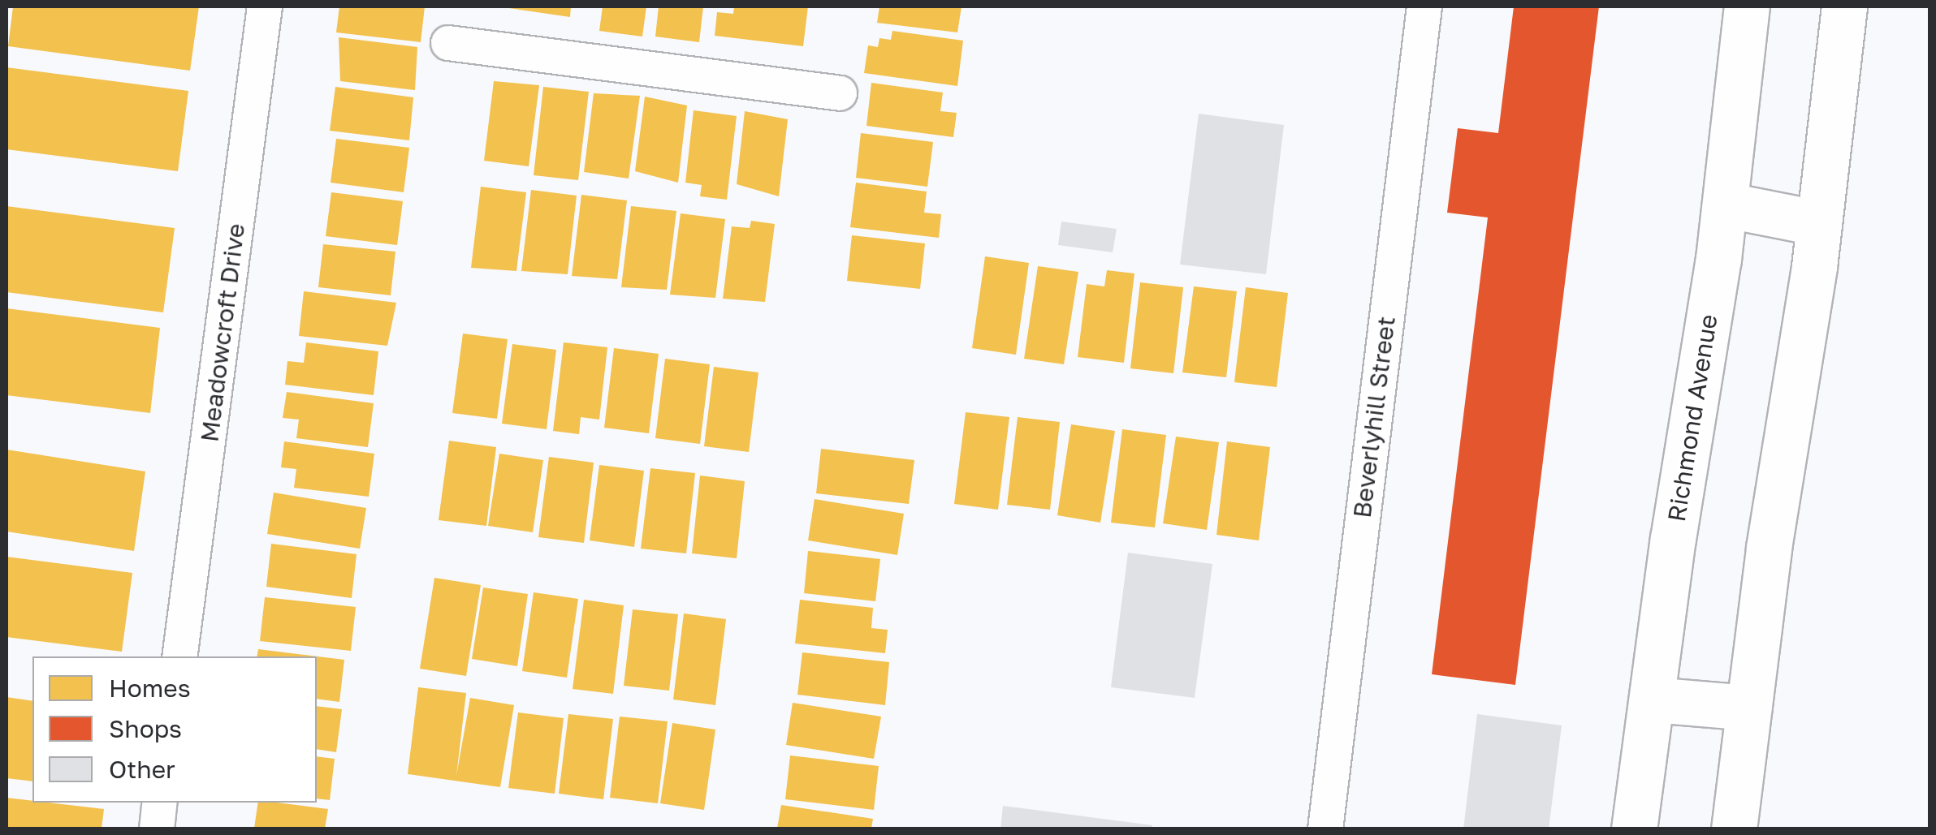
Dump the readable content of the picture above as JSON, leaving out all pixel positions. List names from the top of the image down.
{
  "streets": {
    "main road": ["Richmond Avenue"],
    "street": ["Meadowcroft Drive", "Beverlyhill Street"]
  },
  "legend": ["Homes", "Shops", "Other"]
}
